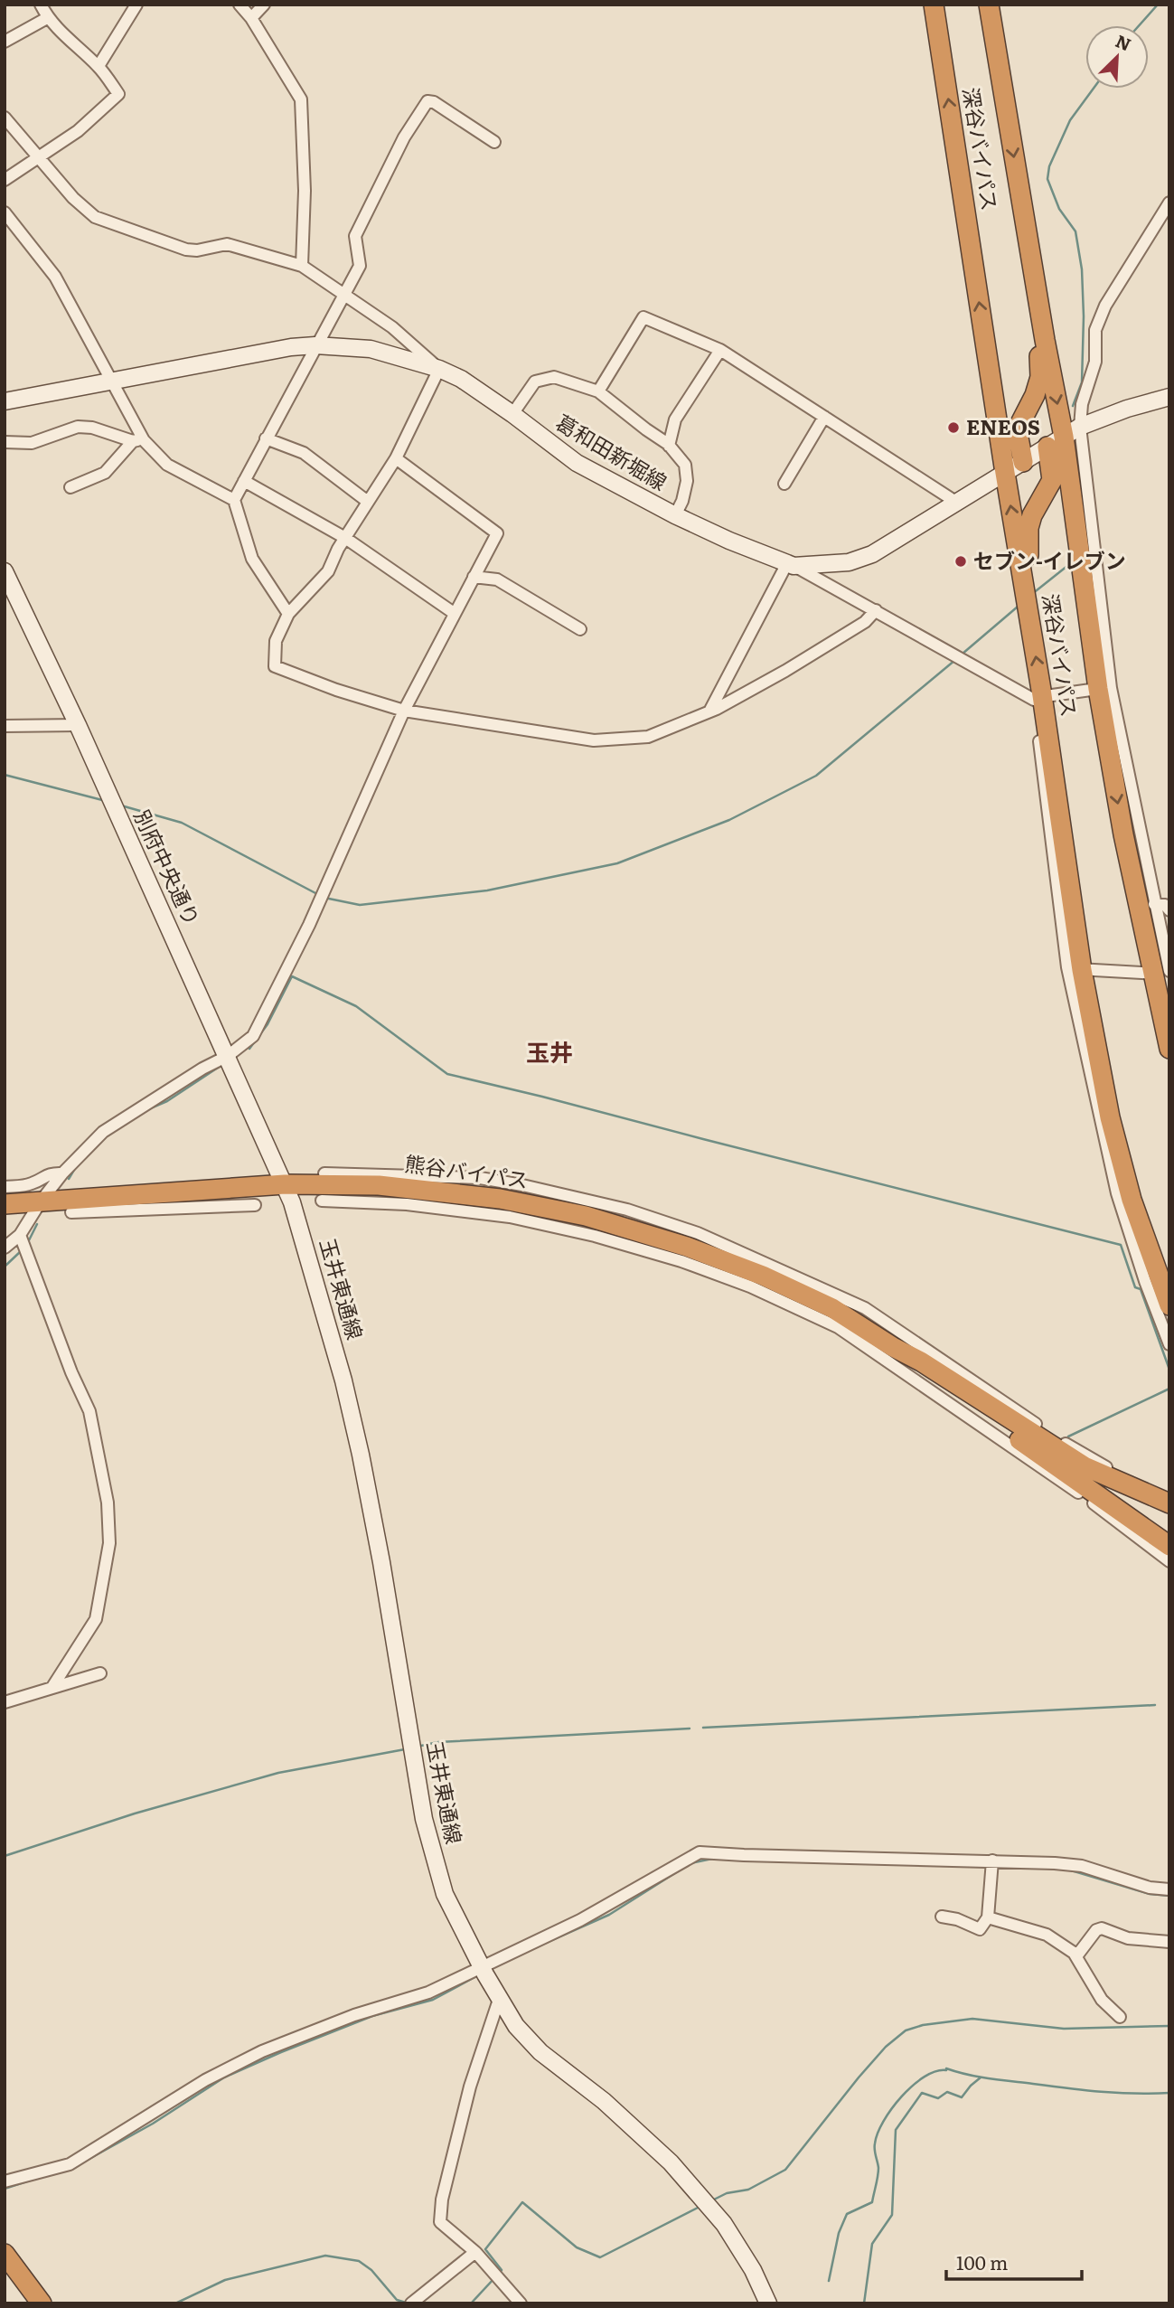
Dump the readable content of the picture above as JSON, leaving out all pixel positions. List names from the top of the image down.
{
  "streets": {
    "highway": ["深谷バイパス", "熊谷バイパス"],
    "street": ["葛和田新堀線", "別府中央通り", "玉井東通線"]
  },
  "crossings": [
    ["深谷バイパス", "葛和田新堀線"],
    ["別府中央通り", "熊谷バイパス"],
    ["別府中央通り", "玉井東通線"],
    ["熊谷バイパス", "玉井東通線"]
  ],
  "districts": ["玉井"],
  "places": ["ENEOS", "セブン-イレブン"],
  "scale_bar": "100 m",
  "north": "top right"
}
